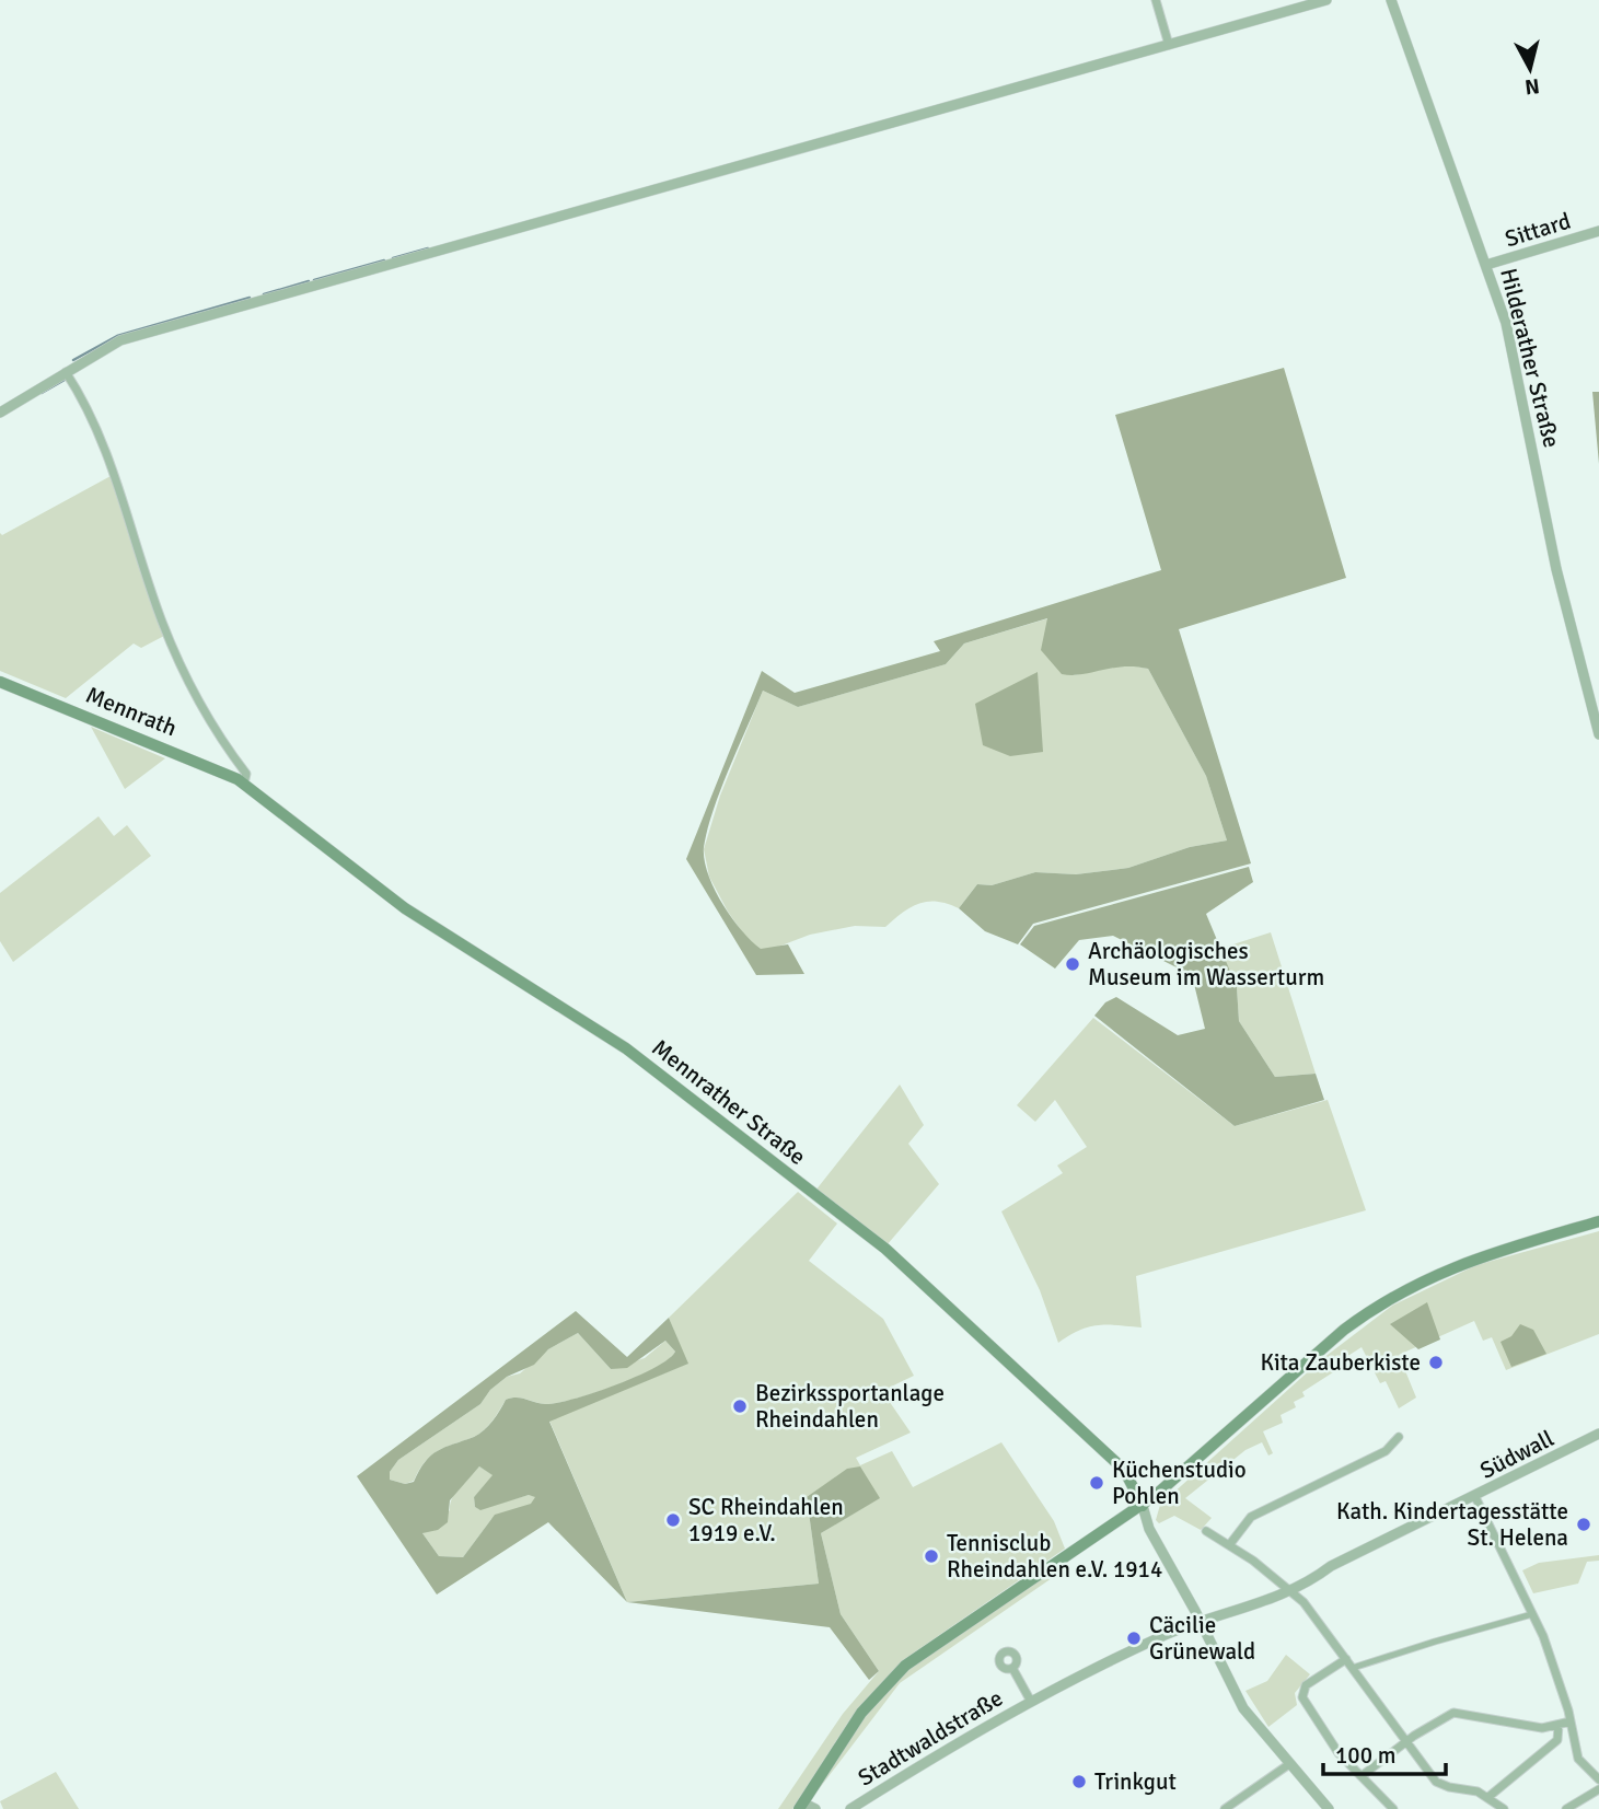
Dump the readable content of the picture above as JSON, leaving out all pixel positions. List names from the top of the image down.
{
  "streets": {
    "main road": ["Mennrath", "Mennrather Straße"],
    "street": [
      "Sittard",
      "Hilderather Straße",
      "Südwall",
      "Stadtwaldstraße"
    ]
  },
  "crossings": [
    ["Sittard", "Hilderather Straße"],
    ["Mennrath", "Mennrather Straße"],
    ["Südwall", "Stadtwaldstraße"]
  ],
  "places": [
    "Archäologisches Museum im Wasserturm",
    "Kita Zauberkiste",
    "Bezirkssportanlage Rheindahlen",
    "Küchenstudio Pohlen",
    "SC Rheindahlen 1919 e.V.",
    "Kath. Kindertagesstätte St. Helena",
    "Tennisclub Rheindahlen e.V. 1914",
    "Cäcilie Grünewald",
    "Trinkgut"
  ],
  "scale_bar": "100 m",
  "north": "bottom"
}
